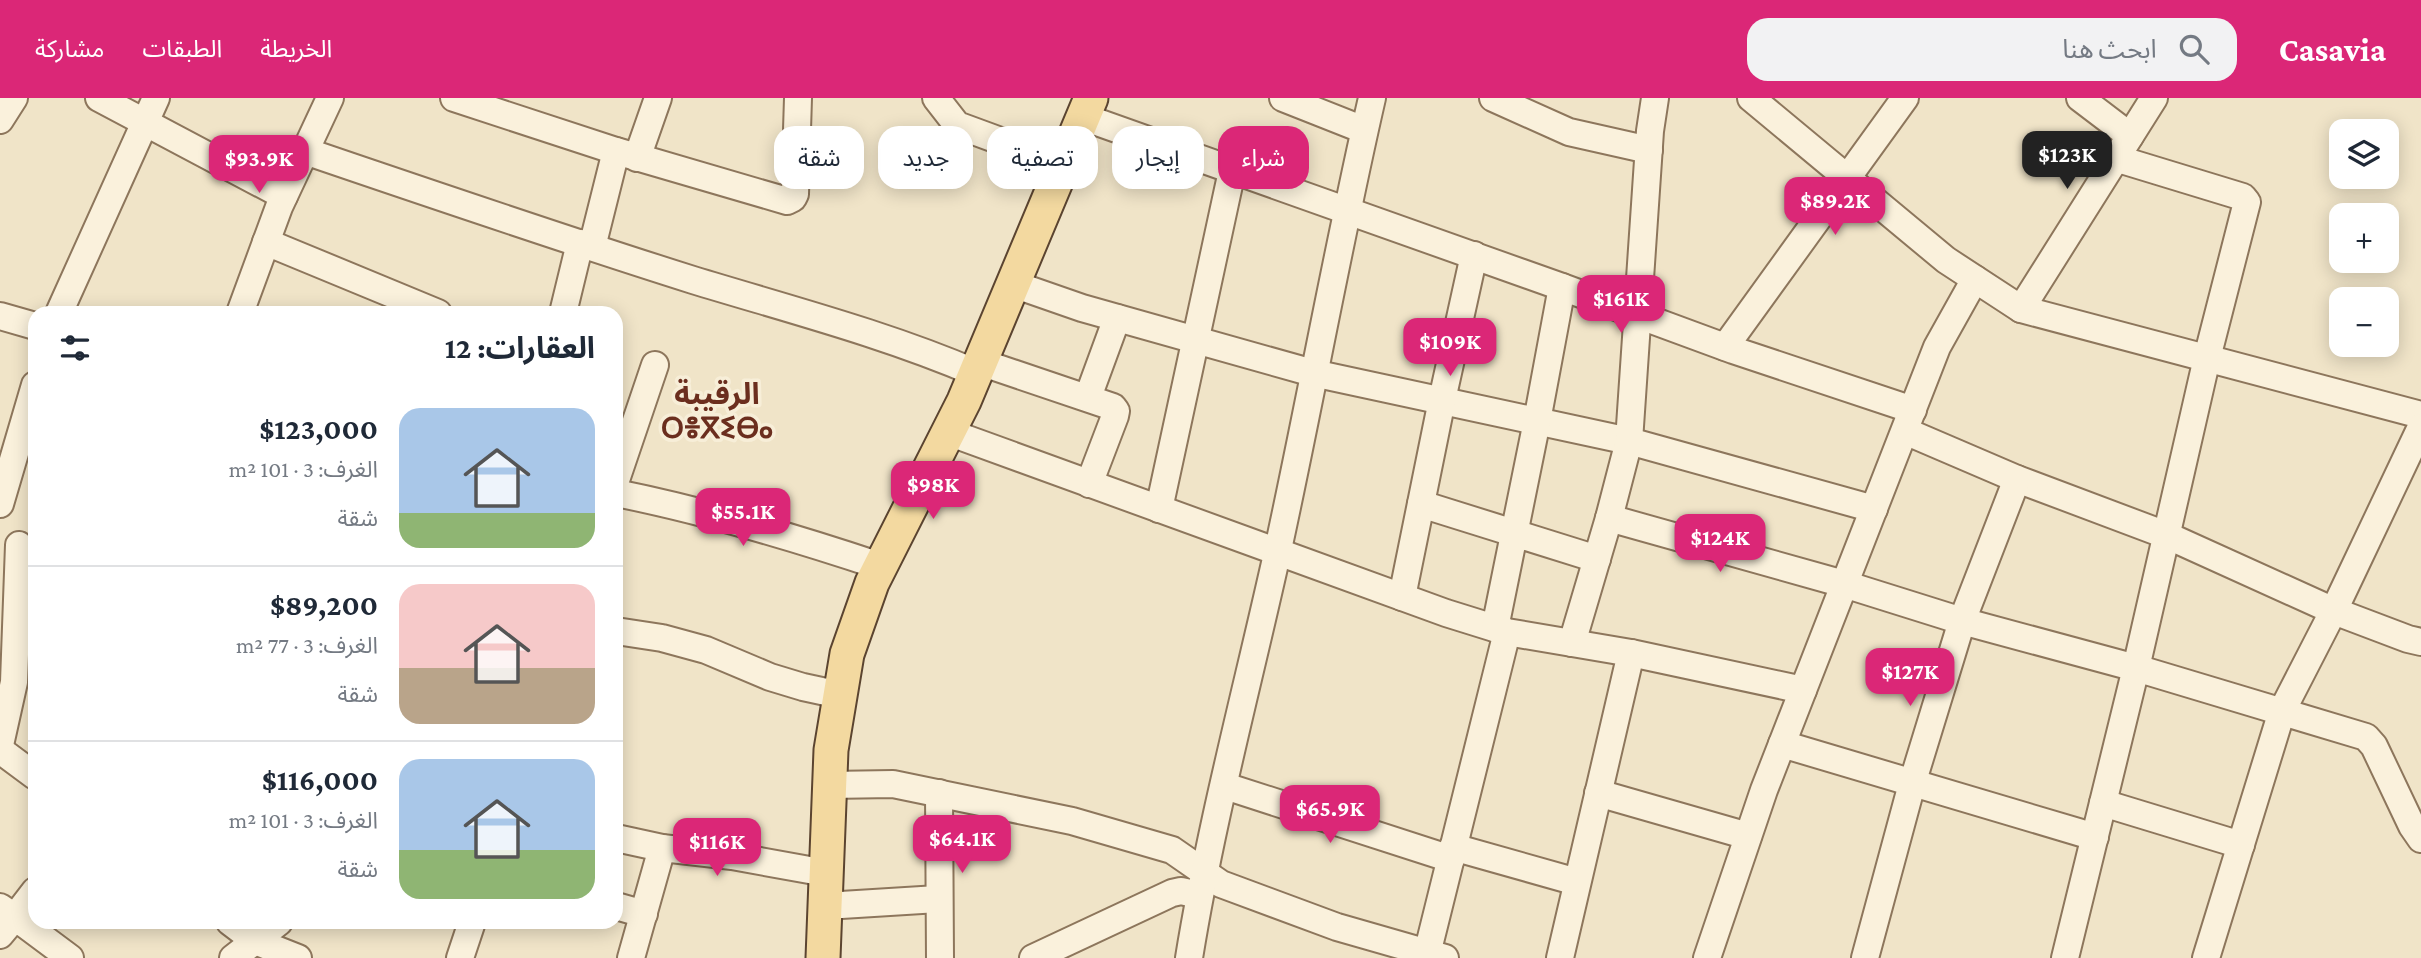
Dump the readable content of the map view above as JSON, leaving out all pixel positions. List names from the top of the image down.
{
  "districts": ["الرقيبة ⵔⴻⴳⵉⴱⴰ"],
  "page": {
    "header": "Casavia",
    "search": "ابحث هنا",
    "nav": ["الخريطة", "الطبقات", "مشاركة"],
    "map_buttons": ["+", "−"],
    "chip": [
      "شراء",
      "إيجار",
      "تصفية",
      "جديد",
      "شقة"
    ],
    "price": [
      "$123K",
      "$93.9K",
      "$89.2K",
      "$161K",
      "$109K",
      "$98K",
      "$55.1K",
      "$124K",
      "$127K",
      "$65.9K",
      "$64.1K",
      "$116K"
    ],
    "heading": "العقارات: 12",
    "list": [
      {
        "name": "$123,000",
        "note": "الغرف: 3 · 101 m² · شقة"
      },
      {
        "name": "$89,200",
        "note": "الغرف: 3 · 77 m² · شقة"
      },
      {
        "name": "$116,000",
        "note": "الغرف: 3 · 101 m² · شقة"
      }
    ]
  }
}
